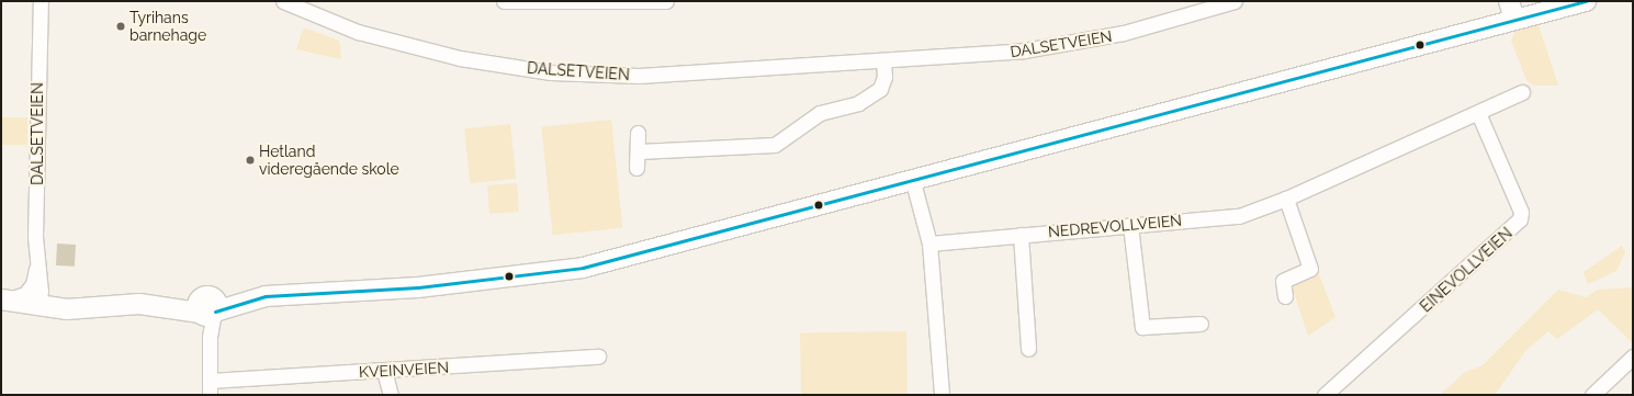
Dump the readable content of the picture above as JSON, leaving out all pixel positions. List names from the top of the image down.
{
  "streets": {
    "street": [
      "DALSETVEIEN",
      "NEDREVOLLVEIEN",
      "EINEVOLLVEIEN",
      "KVEINVEIEN"
    ]
  },
  "crossings": [
    ["NEDREVOLLVEIEN", "EINEVOLLVEIEN"]
  ],
  "places": ["Tyrihans barnehage", "Hetland videregående skole"]
}
